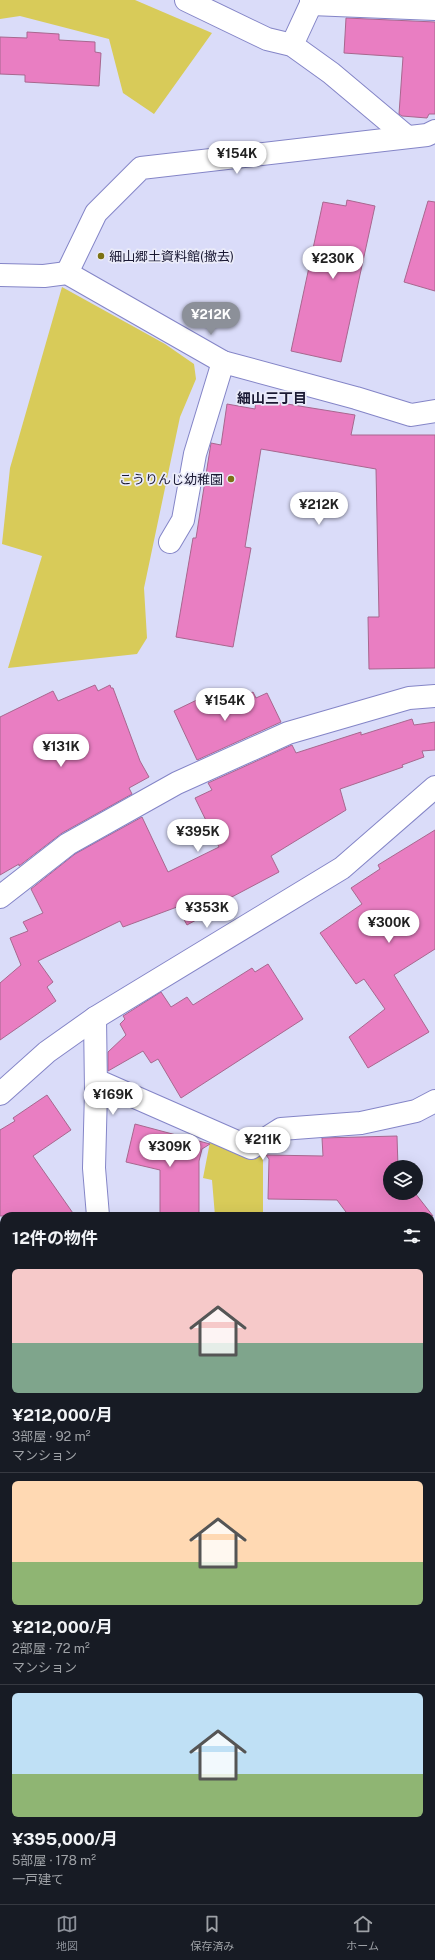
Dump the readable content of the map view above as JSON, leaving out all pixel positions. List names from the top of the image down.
{
  "districts": ["細山三丁目"],
  "places": ["細山郷土資料館(撤去)", "こうりんじ幼稚園"],
  "page": {
    "price": [
      "¥154K",
      "¥230K",
      "¥212K",
      "¥212K",
      "¥154K",
      "¥131K",
      "¥395K",
      "¥353K",
      "¥300K",
      "¥169K",
      "¥211K",
      "¥309K"
    ],
    "heading": "12件の物件",
    "list": [
      {
        "name": "¥212,000/月",
        "note": "3部屋 · 92 m² · マンション"
      },
      {
        "name": "¥212,000/月",
        "note": "2部屋 · 72 m² · マンション"
      },
      {
        "name": "¥395,000/月",
        "note": "5部屋 · 178 m² · 一戸建て"
      }
    ],
    "tabs": ["地図", "保存済み", "ホーム"]
  }
}
